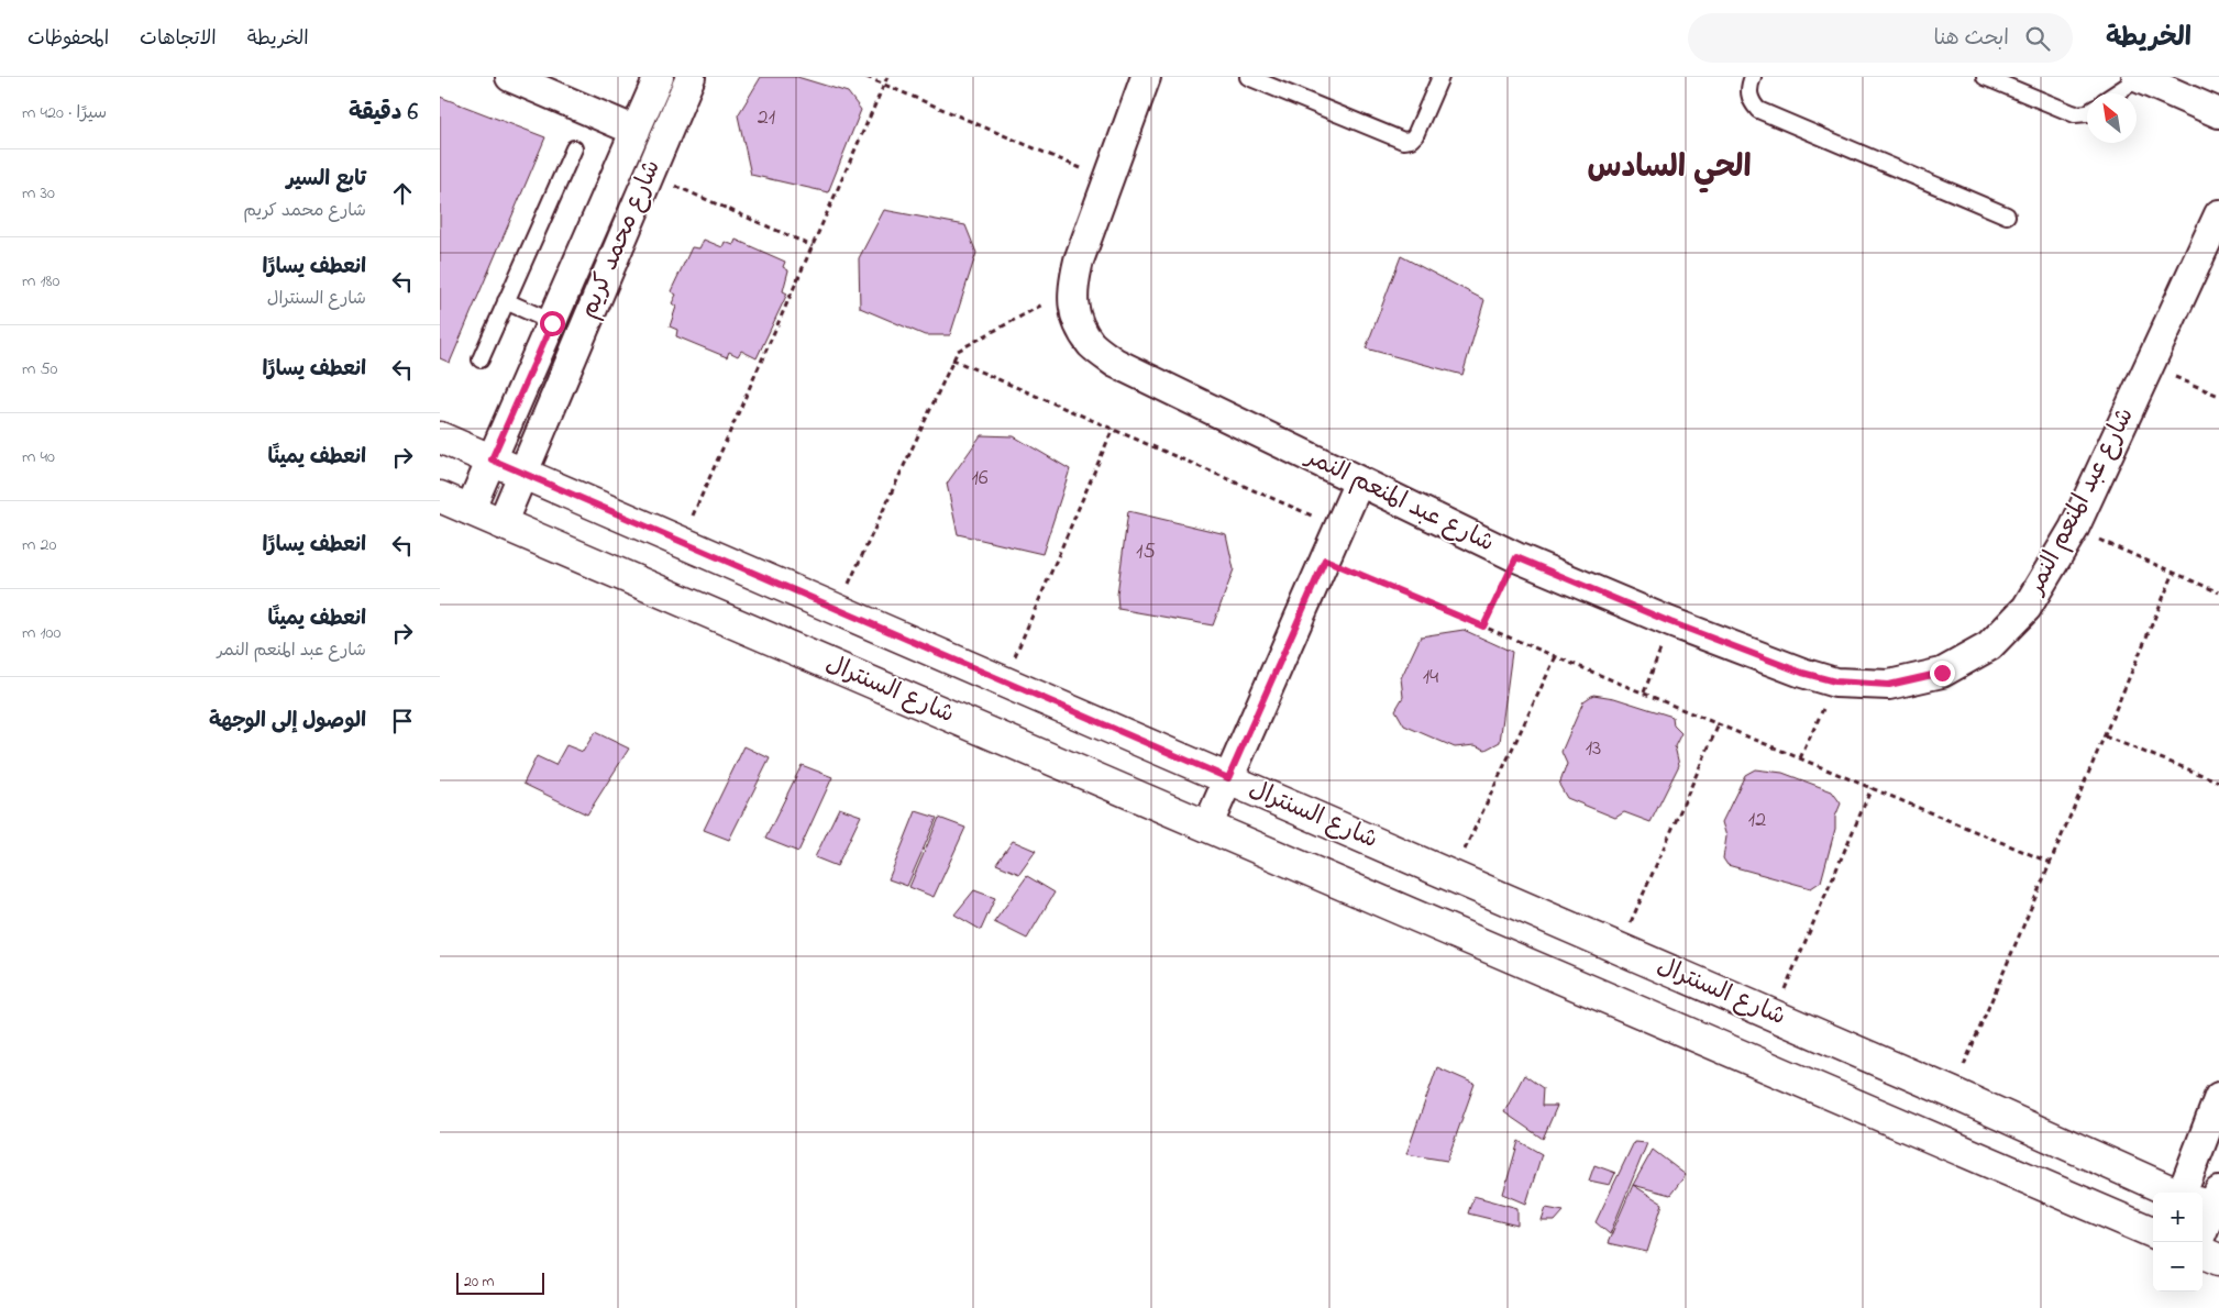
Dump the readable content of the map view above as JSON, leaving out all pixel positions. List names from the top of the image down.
{
  "streets": {
    "street": ["شارع محمد كريم", "شارع عبد المنعم النمر", "شارع السنترال"]
  },
  "crossings": [
    ["شارع محمد كريم", "شارع السنترال"]
  ],
  "districts": ["الحي السادس"],
  "house_numbers": [
    "21",
    "16",
    "15",
    "14",
    "13",
    "12"
  ],
  "scale_bar": "20 m",
  "north": "top left",
  "page": {
    "header": "الخريطة",
    "search": "ابحث هنا",
    "nav": ["الخريطة", "الاتجاهات", "المحفوظات"],
    "heading": ["6 دقيقة", "سيرًا · 420 m"],
    "list": [
      ["تابع السير", "شارع محمد كريم", "30 m"],
      ["انعطف يسارًا", "شارع السنترال", "180 m"],
      ["انعطف يسارًا", "50 m"],
      ["انعطف يمينًا", "40 m"],
      ["انعطف يسارًا", "20 m"],
      ["انعطف يمينًا", "شارع عبد المنعم النمر", "100 m"],
      "الوصول إلى الوجهة"
    ],
    "map_buttons": ["+", "−"],
    "scale": "20 m"
  }
}
